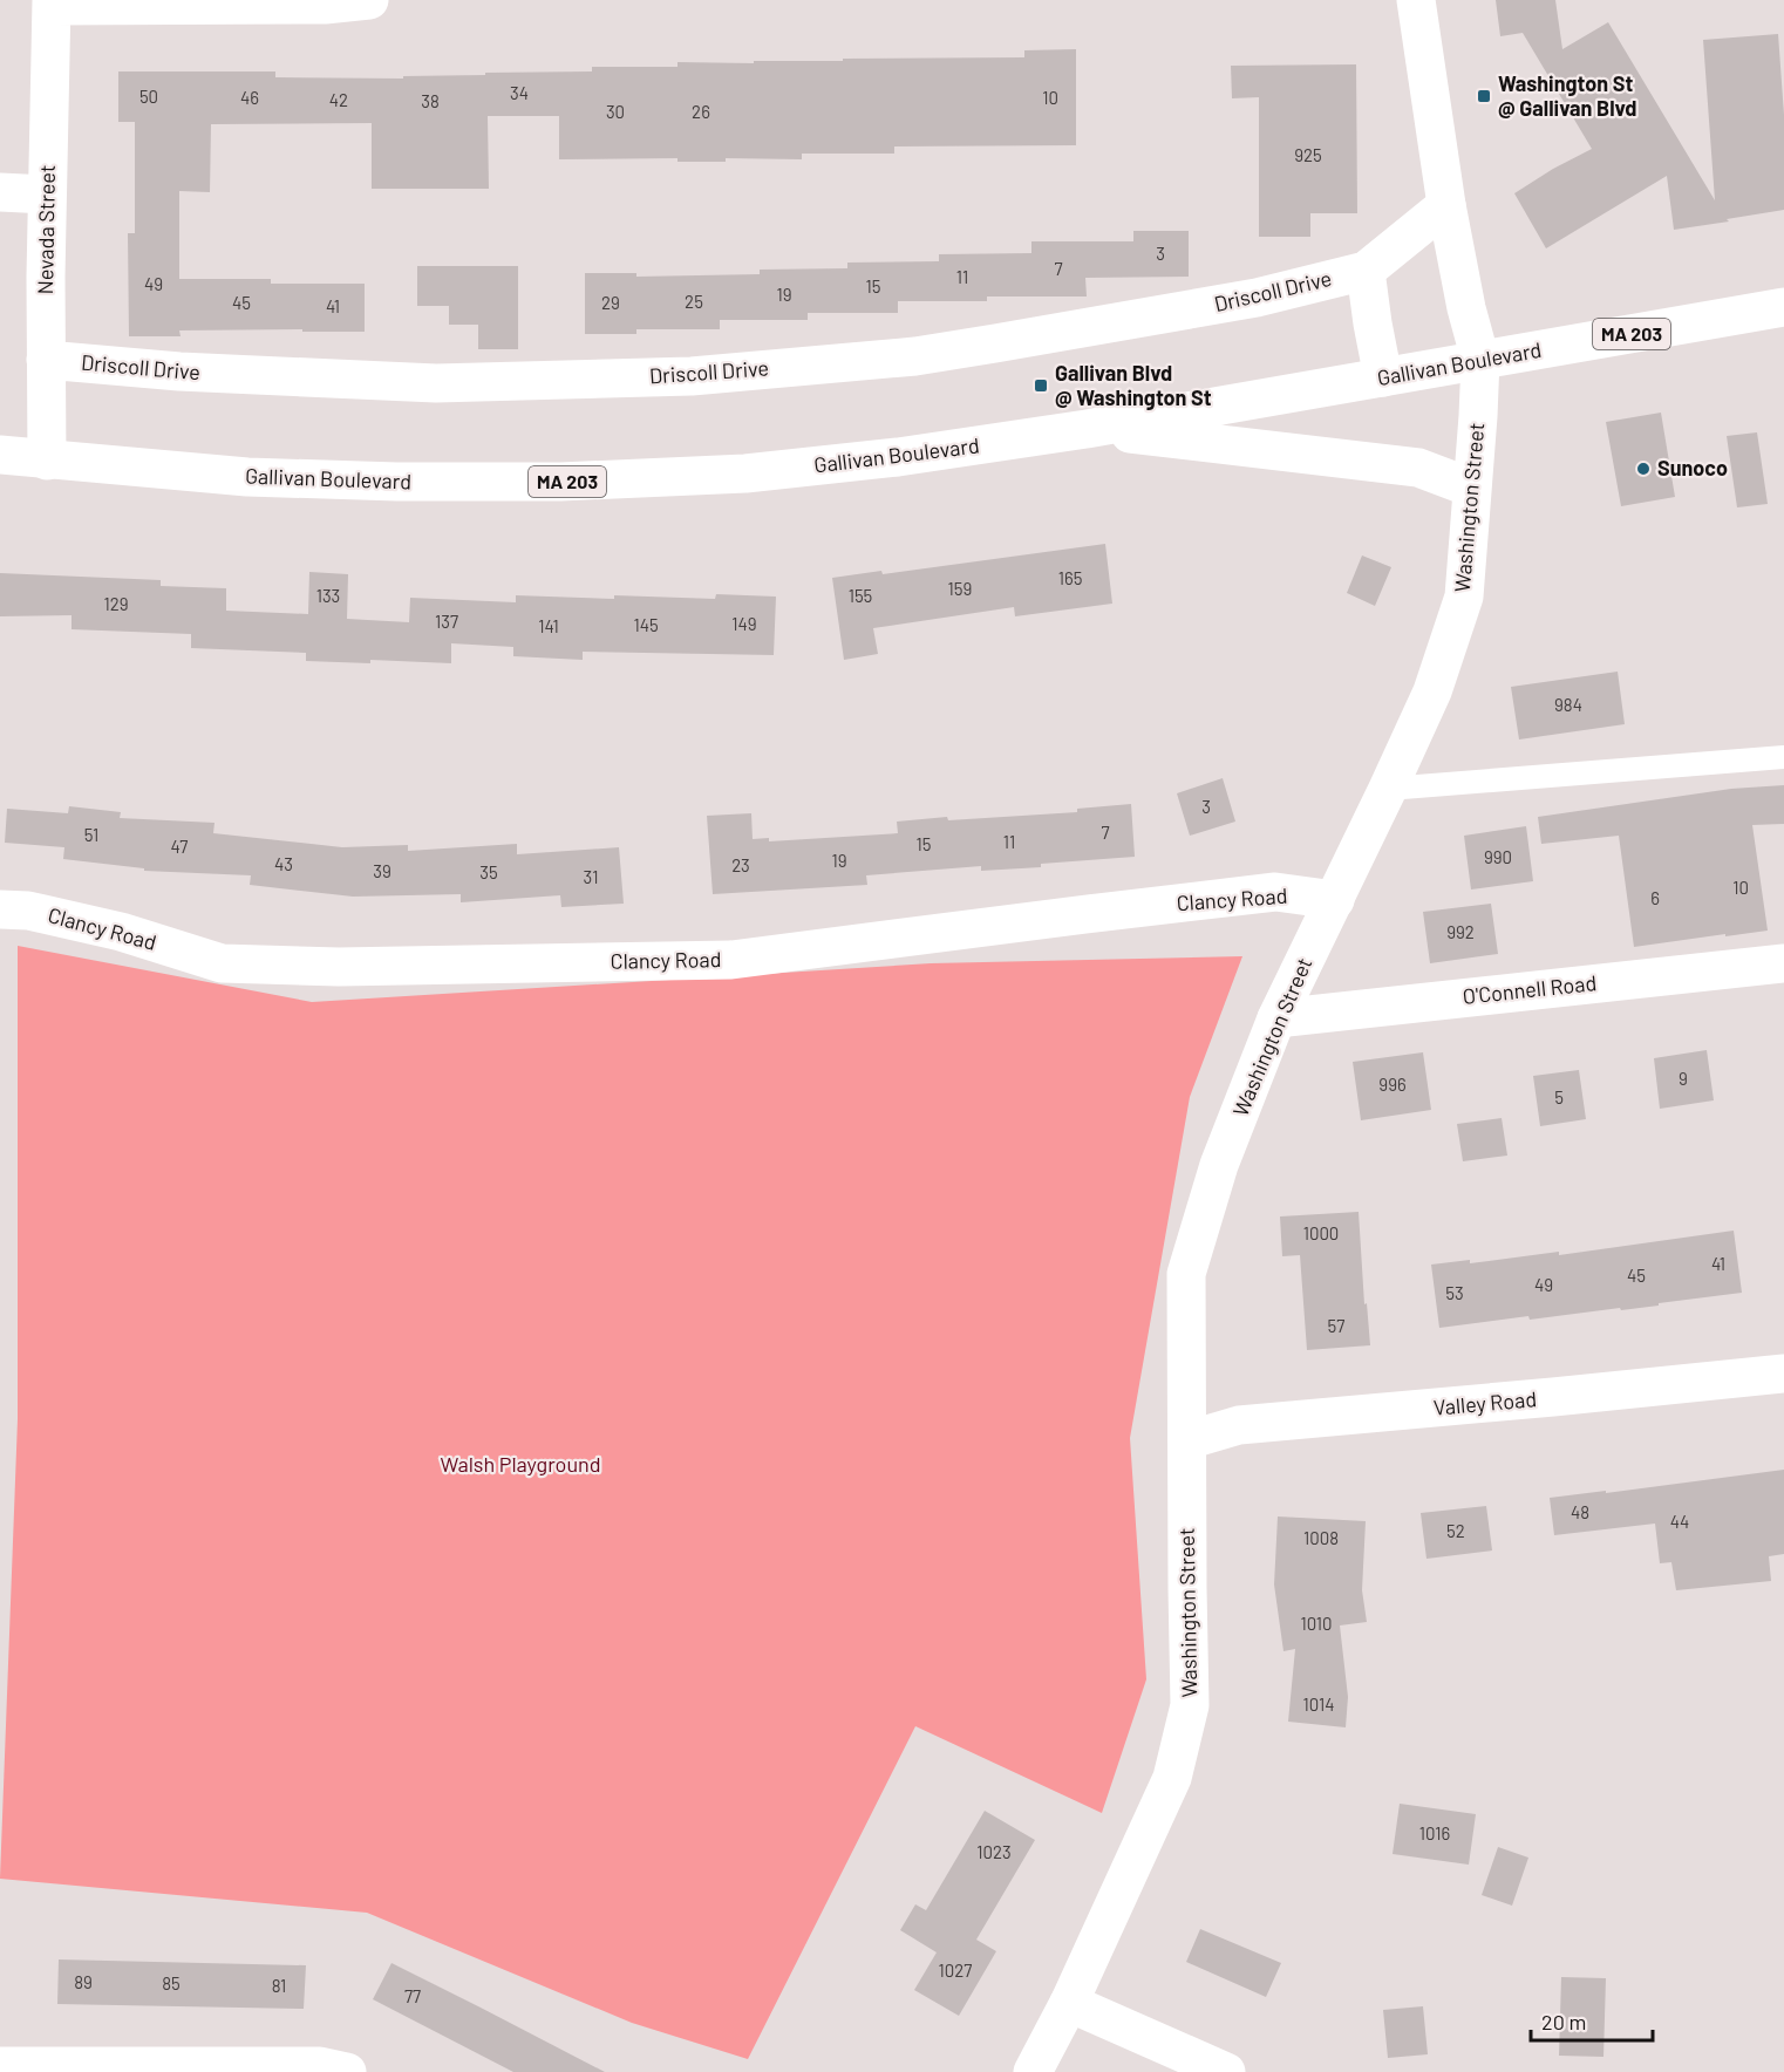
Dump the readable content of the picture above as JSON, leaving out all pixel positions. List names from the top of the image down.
{
  "streets": {
    "main road": [
      "Nevada Street",
      "Driscoll Drive",
      "MA 203",
      "Gallivan Boulevard",
      "Washington Street",
      "Clancy Road",
      "O'Connell Road",
      "Valley Road"
    ]
  },
  "crossings": [
    ["Nevada Street", "Driscoll Drive"],
    ["Nevada Street", "Gallivan Boulevard"],
    ["Driscoll Drive", "Washington Street"],
    ["Gallivan Boulevard", "Washington Street"],
    ["Washington Street", "Clancy Road"],
    ["Washington Street", "O'Connell Road"],
    ["Washington Street", "Valley Road"]
  ],
  "parks": ["Walsh Playground"],
  "places": {
    "transit": ["Washington St @ Gallivan Blvd", "Gallivan Blvd @ Washington St"],
    "other": ["Sunoco"]
  },
  "house_numbers": [
    "34",
    "50",
    "46",
    "10",
    "42",
    "38",
    "30",
    "26",
    "925",
    "3",
    "7",
    "11",
    "49",
    "15",
    "19",
    "25",
    "45",
    "29",
    "41",
    "165",
    "159",
    "133",
    "155",
    "129",
    "137",
    "149",
    "145",
    "141",
    "984",
    "3",
    "7",
    "51",
    "11",
    "15",
    "47",
    "990",
    "19",
    "43",
    "23",
    "39",
    "35",
    "31",
    "10",
    "6",
    "992",
    "9",
    "996",
    "5",
    "1000",
    "41",
    "45",
    "49",
    "53",
    "57",
    "48",
    "44",
    "52",
    "1008",
    "1010",
    "1014",
    "1016",
    "1023",
    "1027",
    "89",
    "85",
    "81",
    "77"
  ],
  "scale_bar": "20 m"
}
